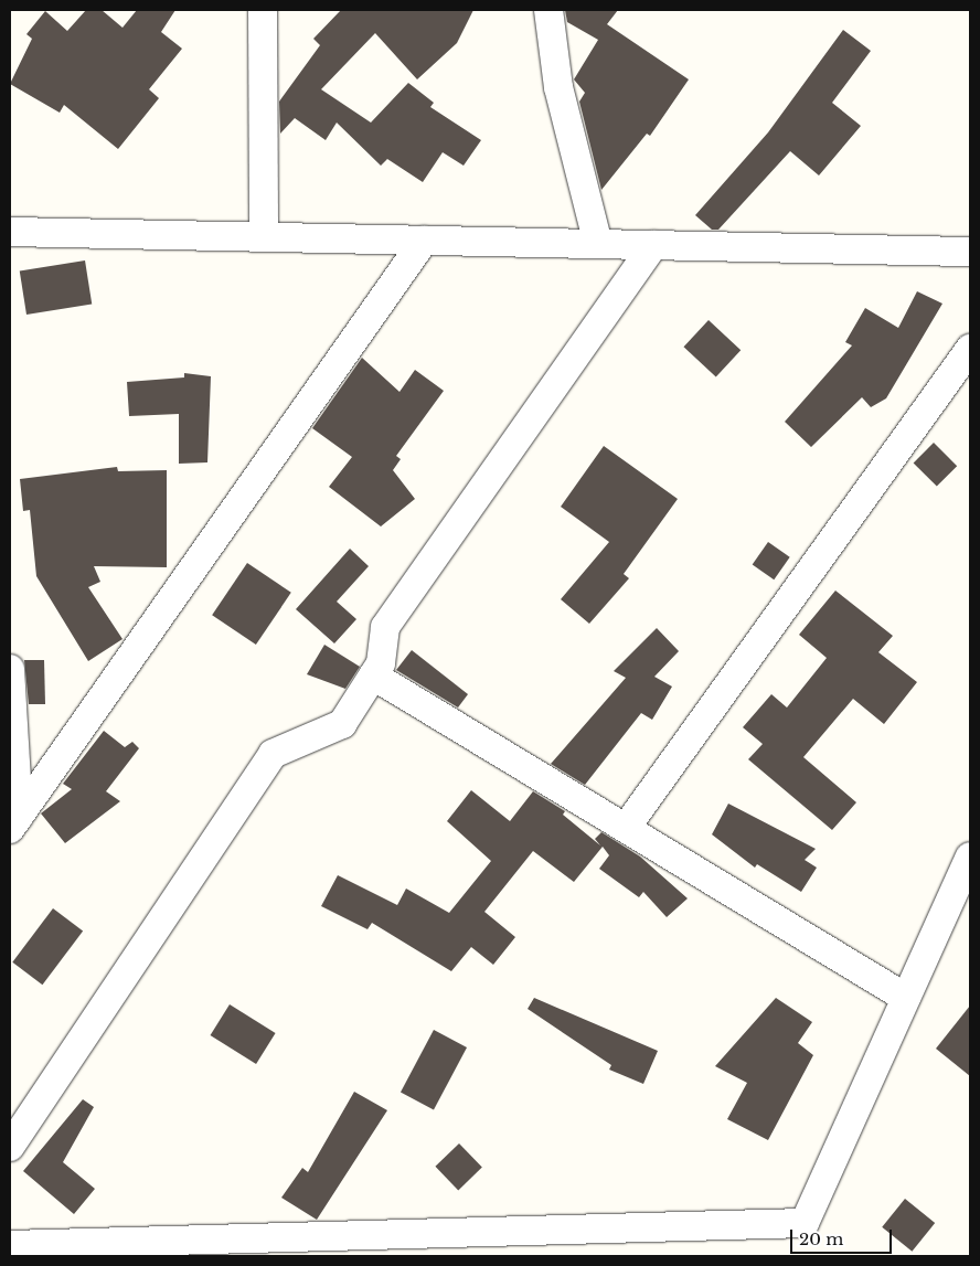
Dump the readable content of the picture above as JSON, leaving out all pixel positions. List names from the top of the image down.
{
  "scale_bar": "20 m"
}
